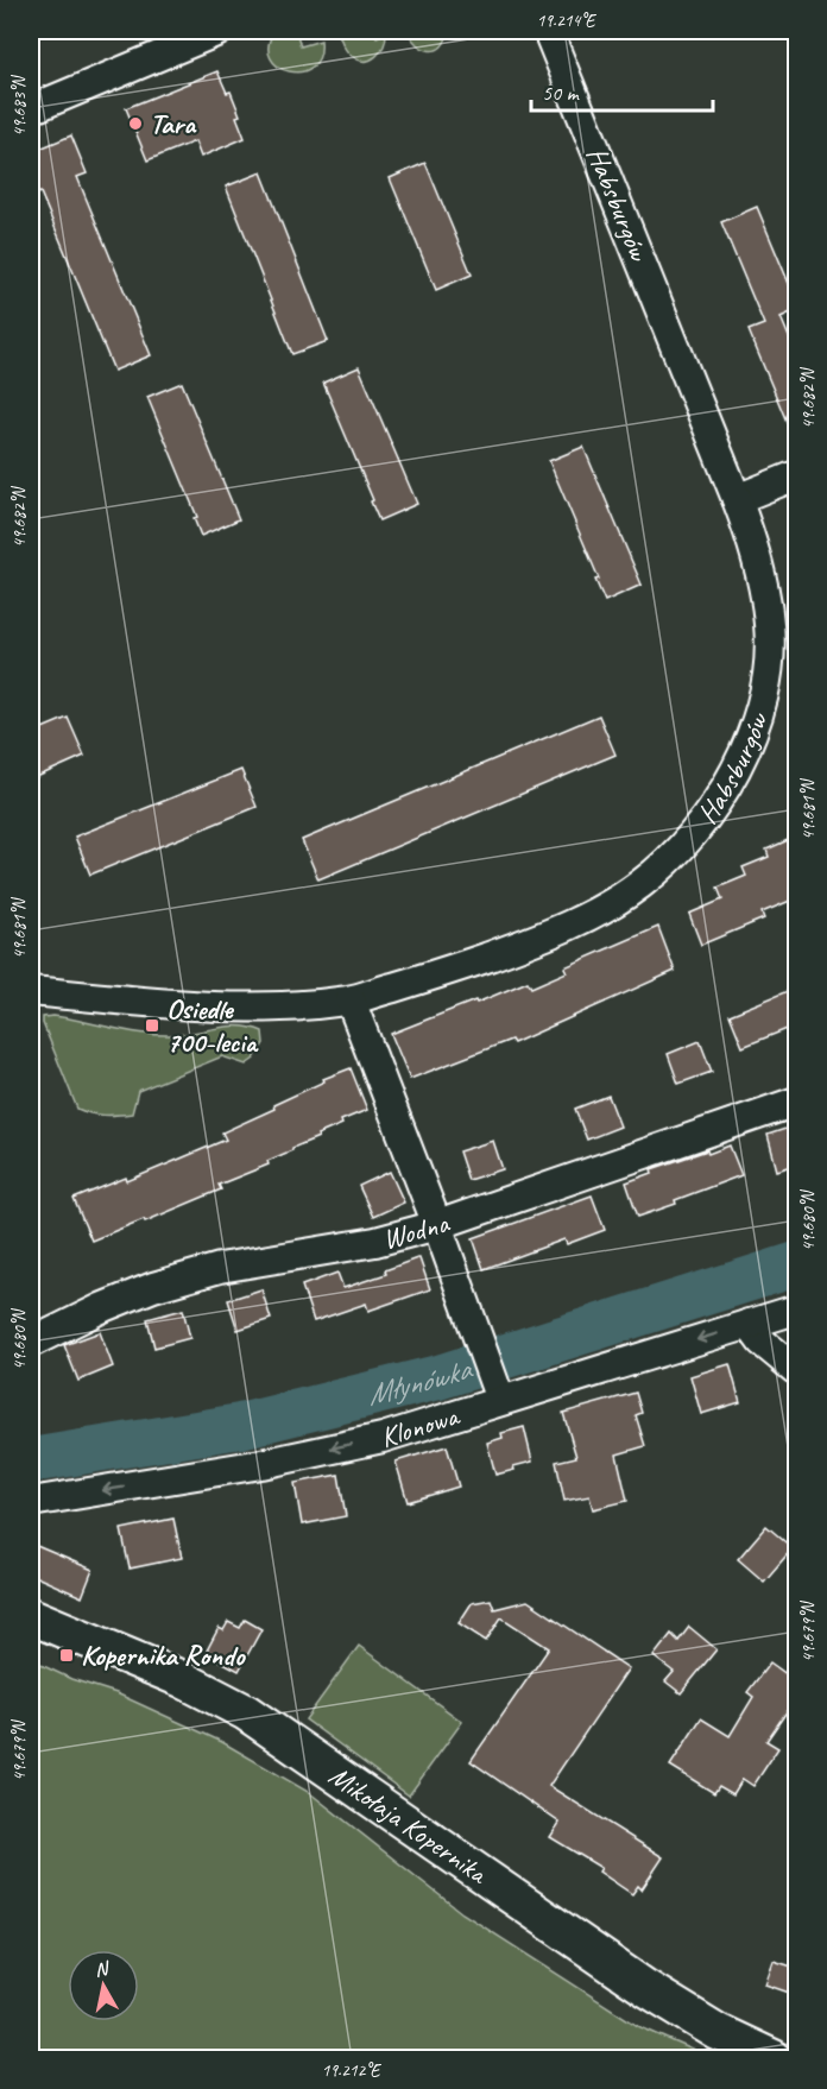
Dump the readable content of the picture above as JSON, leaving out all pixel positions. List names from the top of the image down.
{
  "streets": {
    "main road": ["Mikołaja Kopernika"],
    "street": ["Habsburgów", "Wodna", "Klonowa"]
  },
  "one_way": ["Klonowa"],
  "water": ["Młynówka"],
  "places": {
    "other": ["Tara"],
    "transit": ["Osiedle 700-lecia", "Kopernika Rondo"]
  },
  "scale_bar": "50 m",
  "north": "top",
  "coordinates": [
    "19.214°E",
    "49.683°N",
    "49.682°N",
    "49.681°N",
    "49.680°N",
    "49.679°N",
    "19.212°E"
  ]
}
